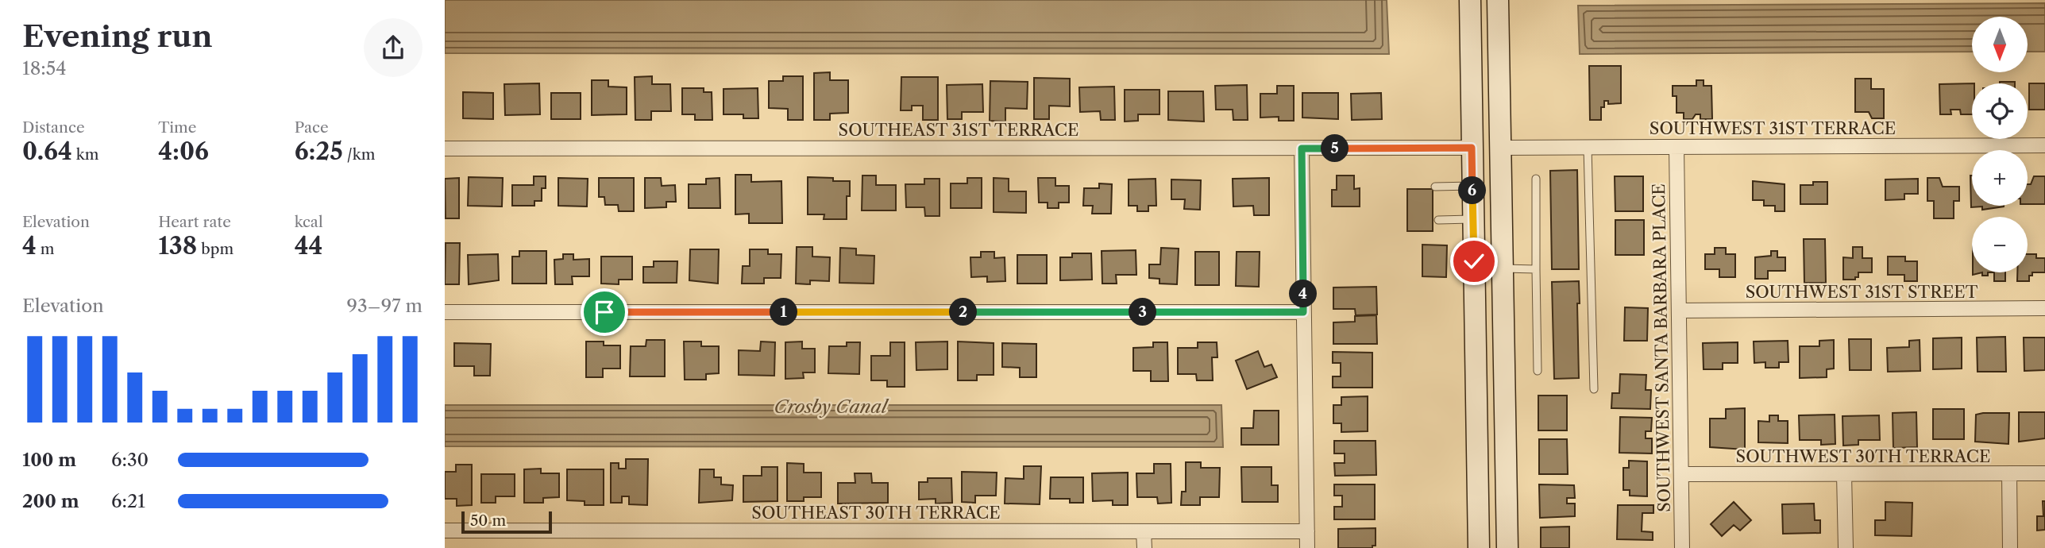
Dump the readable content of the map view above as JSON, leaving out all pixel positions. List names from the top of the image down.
{
  "streets": {
    "street": [
      "SOUTHWEST 31ST TERRACE",
      "SOUTHEAST 31ST TERRACE",
      "SOUTHWEST 31ST STREET",
      "SOUTHWEST SANTA BARBARA PLACE",
      "SOUTHWEST 30TH TERRACE",
      "SOUTHEAST 30TH TERRACE"
    ]
  },
  "crossings": [
    ["SOUTHWEST 31ST TERRACE", "SOUTHWEST SANTA BARBARA PLACE"],
    ["SOUTHWEST 31ST STREET", "SOUTHWEST SANTA BARBARA PLACE"],
    ["SOUTHWEST SANTA BARBARA PLACE", "SOUTHWEST 30TH TERRACE"]
  ],
  "water": ["Crosby Canal"],
  "scale_bar": "50 m",
  "north": "bottom",
  "page": {
    "heading": ["Evening run", "18:54"],
    "map_buttons": ["+", "−"],
    "stats": [
      ["Distance", "0.64 km"],
      ["Time", "4:06"],
      ["Pace", "6:25 /km"],
      ["Elevation", "4 m"],
      ["Heart rate", "138 bpm"],
      ["kcal", "44"]
    ],
    "pins": [
      "5",
      "6",
      "4",
      "1",
      "2",
      "3"
    ],
    "chart": ["Elevation", "93–97 m"],
    "list": [
      {
        "name": "100 m",
        "note": "6:30"
      },
      {
        "name": "200 m",
        "note": "6:21"
      }
    ],
    "scale": "50 m"
  }
}
